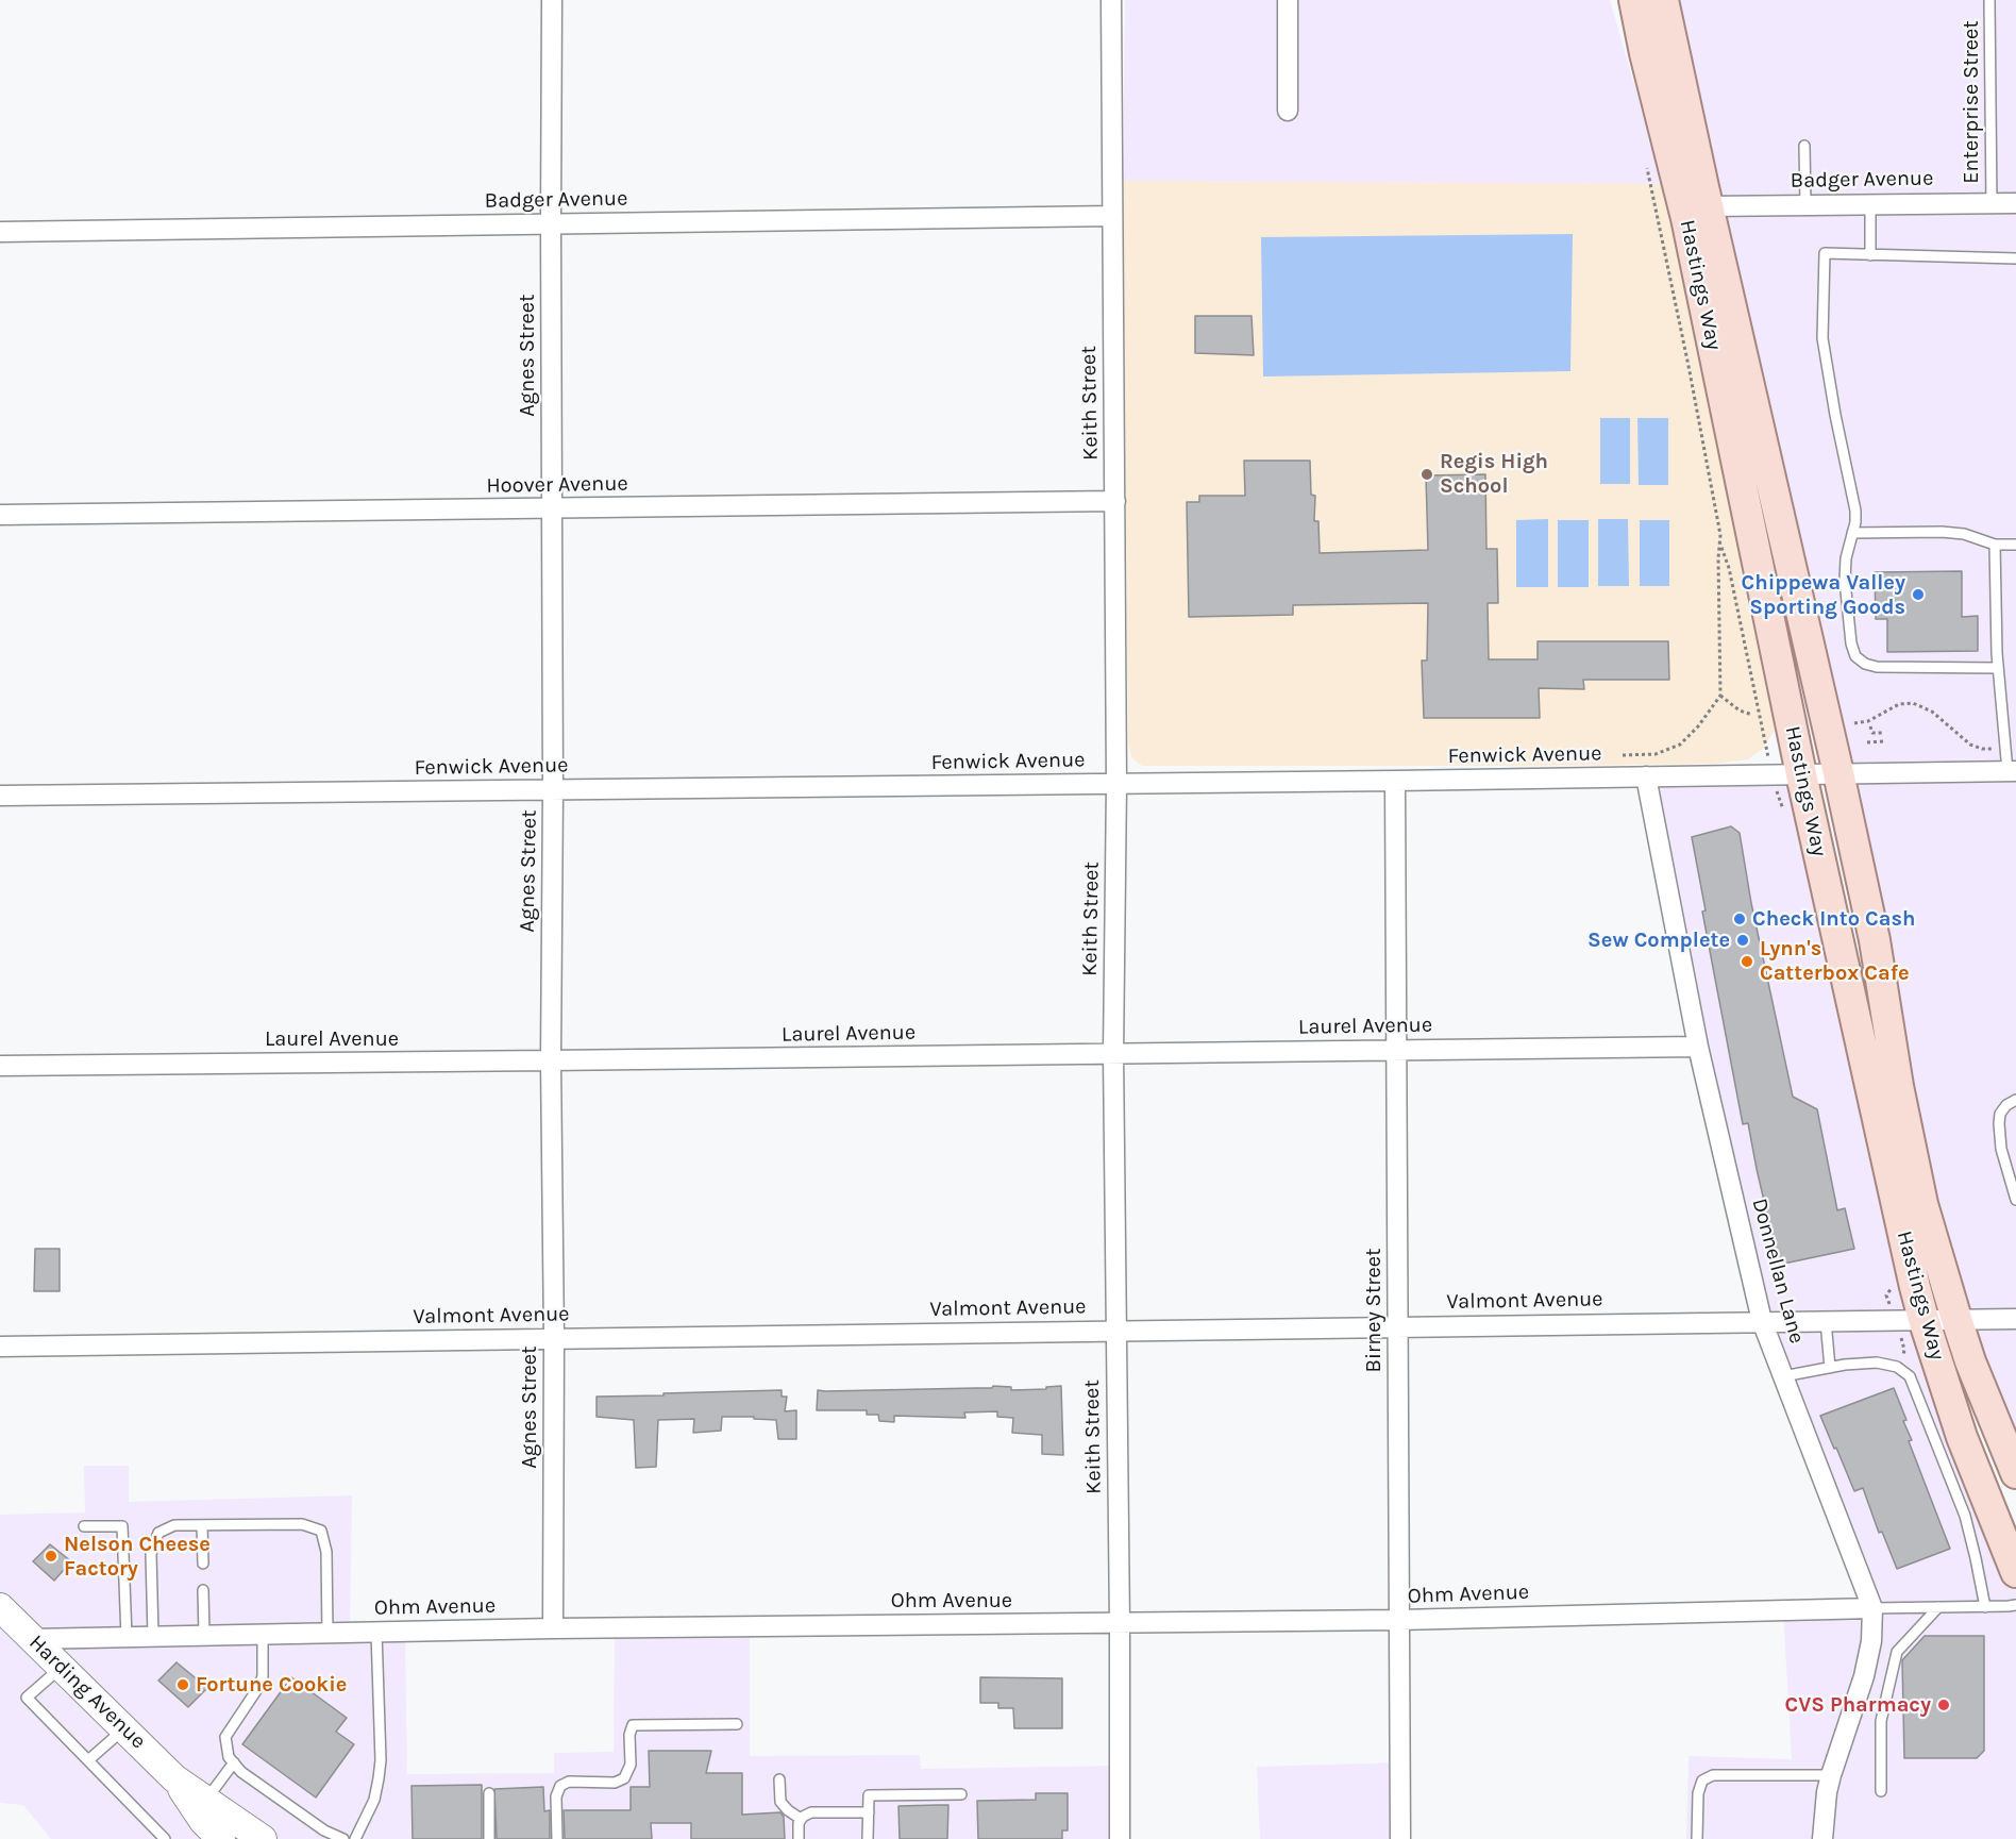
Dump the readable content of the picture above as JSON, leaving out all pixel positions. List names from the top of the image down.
{
  "streets": {
    "main road": ["Hastings Way", "Harding Avenue"],
    "street": [
      "Badger Avenue",
      "Agnes Street",
      "Keith Street",
      "Hoover Avenue",
      "Fenwick Avenue",
      "Laurel Avenue",
      "Donnellan Lane",
      "Valmont Avenue",
      "Birney Street",
      "Ohm Avenue"
    ],
    "lane": ["Enterprise Street"]
  },
  "crossings": [
    ["Enterprise Street", "Badger Avenue"],
    ["Badger Avenue", "Hastings Way"],
    ["Badger Avenue", "Agnes Street"],
    ["Badger Avenue", "Keith Street"],
    ["Hastings Way", "Fenwick Avenue"],
    ["Hastings Way", "Valmont Avenue"],
    ["Agnes Street", "Hoover Avenue"],
    ["Agnes Street", "Fenwick Avenue"],
    ["Agnes Street", "Laurel Avenue"],
    ["Agnes Street", "Valmont Avenue"],
    ["Agnes Street", "Ohm Avenue"],
    ["Keith Street", "Hoover Avenue"],
    ["Keith Street", "Fenwick Avenue"],
    ["Keith Street", "Laurel Avenue"],
    ["Keith Street", "Valmont Avenue"],
    ["Keith Street", "Ohm Avenue"],
    ["Fenwick Avenue", "Donnellan Lane"],
    ["Fenwick Avenue", "Birney Street"],
    ["Laurel Avenue", "Donnellan Lane"],
    ["Laurel Avenue", "Birney Street"],
    ["Donnellan Lane", "Valmont Avenue"],
    ["Donnellan Lane", "Ohm Avenue"],
    ["Valmont Avenue", "Birney Street"],
    ["Birney Street", "Ohm Avenue"],
    ["Ohm Avenue", "Harding Avenue"]
  ],
  "places": [
    "Regis High School",
    "Chippewa Valley Sporting Goods",
    "Check Into Cash",
    "Sew Complete",
    "Lynn's Catterbox Cafe",
    "Nelson Cheese Factory",
    "Fortune Cookie",
    "CVS Pharmacy"
  ]
}
